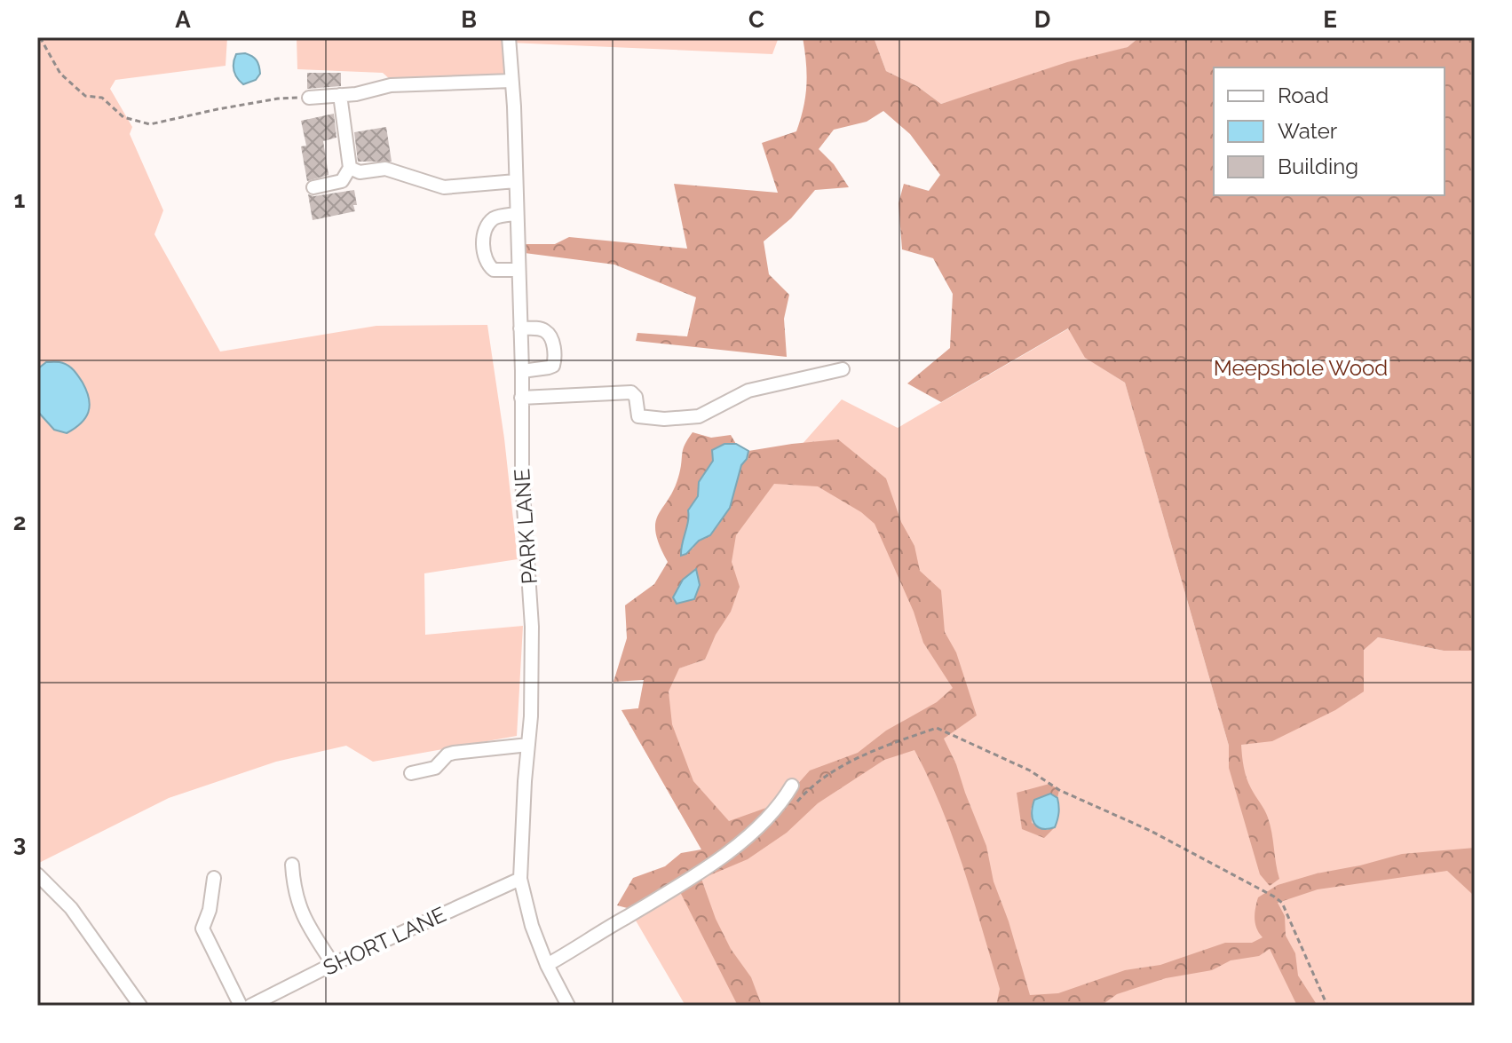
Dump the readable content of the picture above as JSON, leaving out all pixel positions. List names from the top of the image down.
{
  "streets": {
    "street": ["PARK LANE", "SHORT LANE"]
  },
  "crossings": [
    ["PARK LANE", "SHORT LANE"]
  ],
  "parks": ["Meepshole Wood"],
  "legend": ["Road", "Water", "Building"],
  "grid": {
    "columns": [
      "A",
      "B",
      "C",
      "D",
      "E"
    ],
    "rows": ["1", "2", "3"]
  }
}
